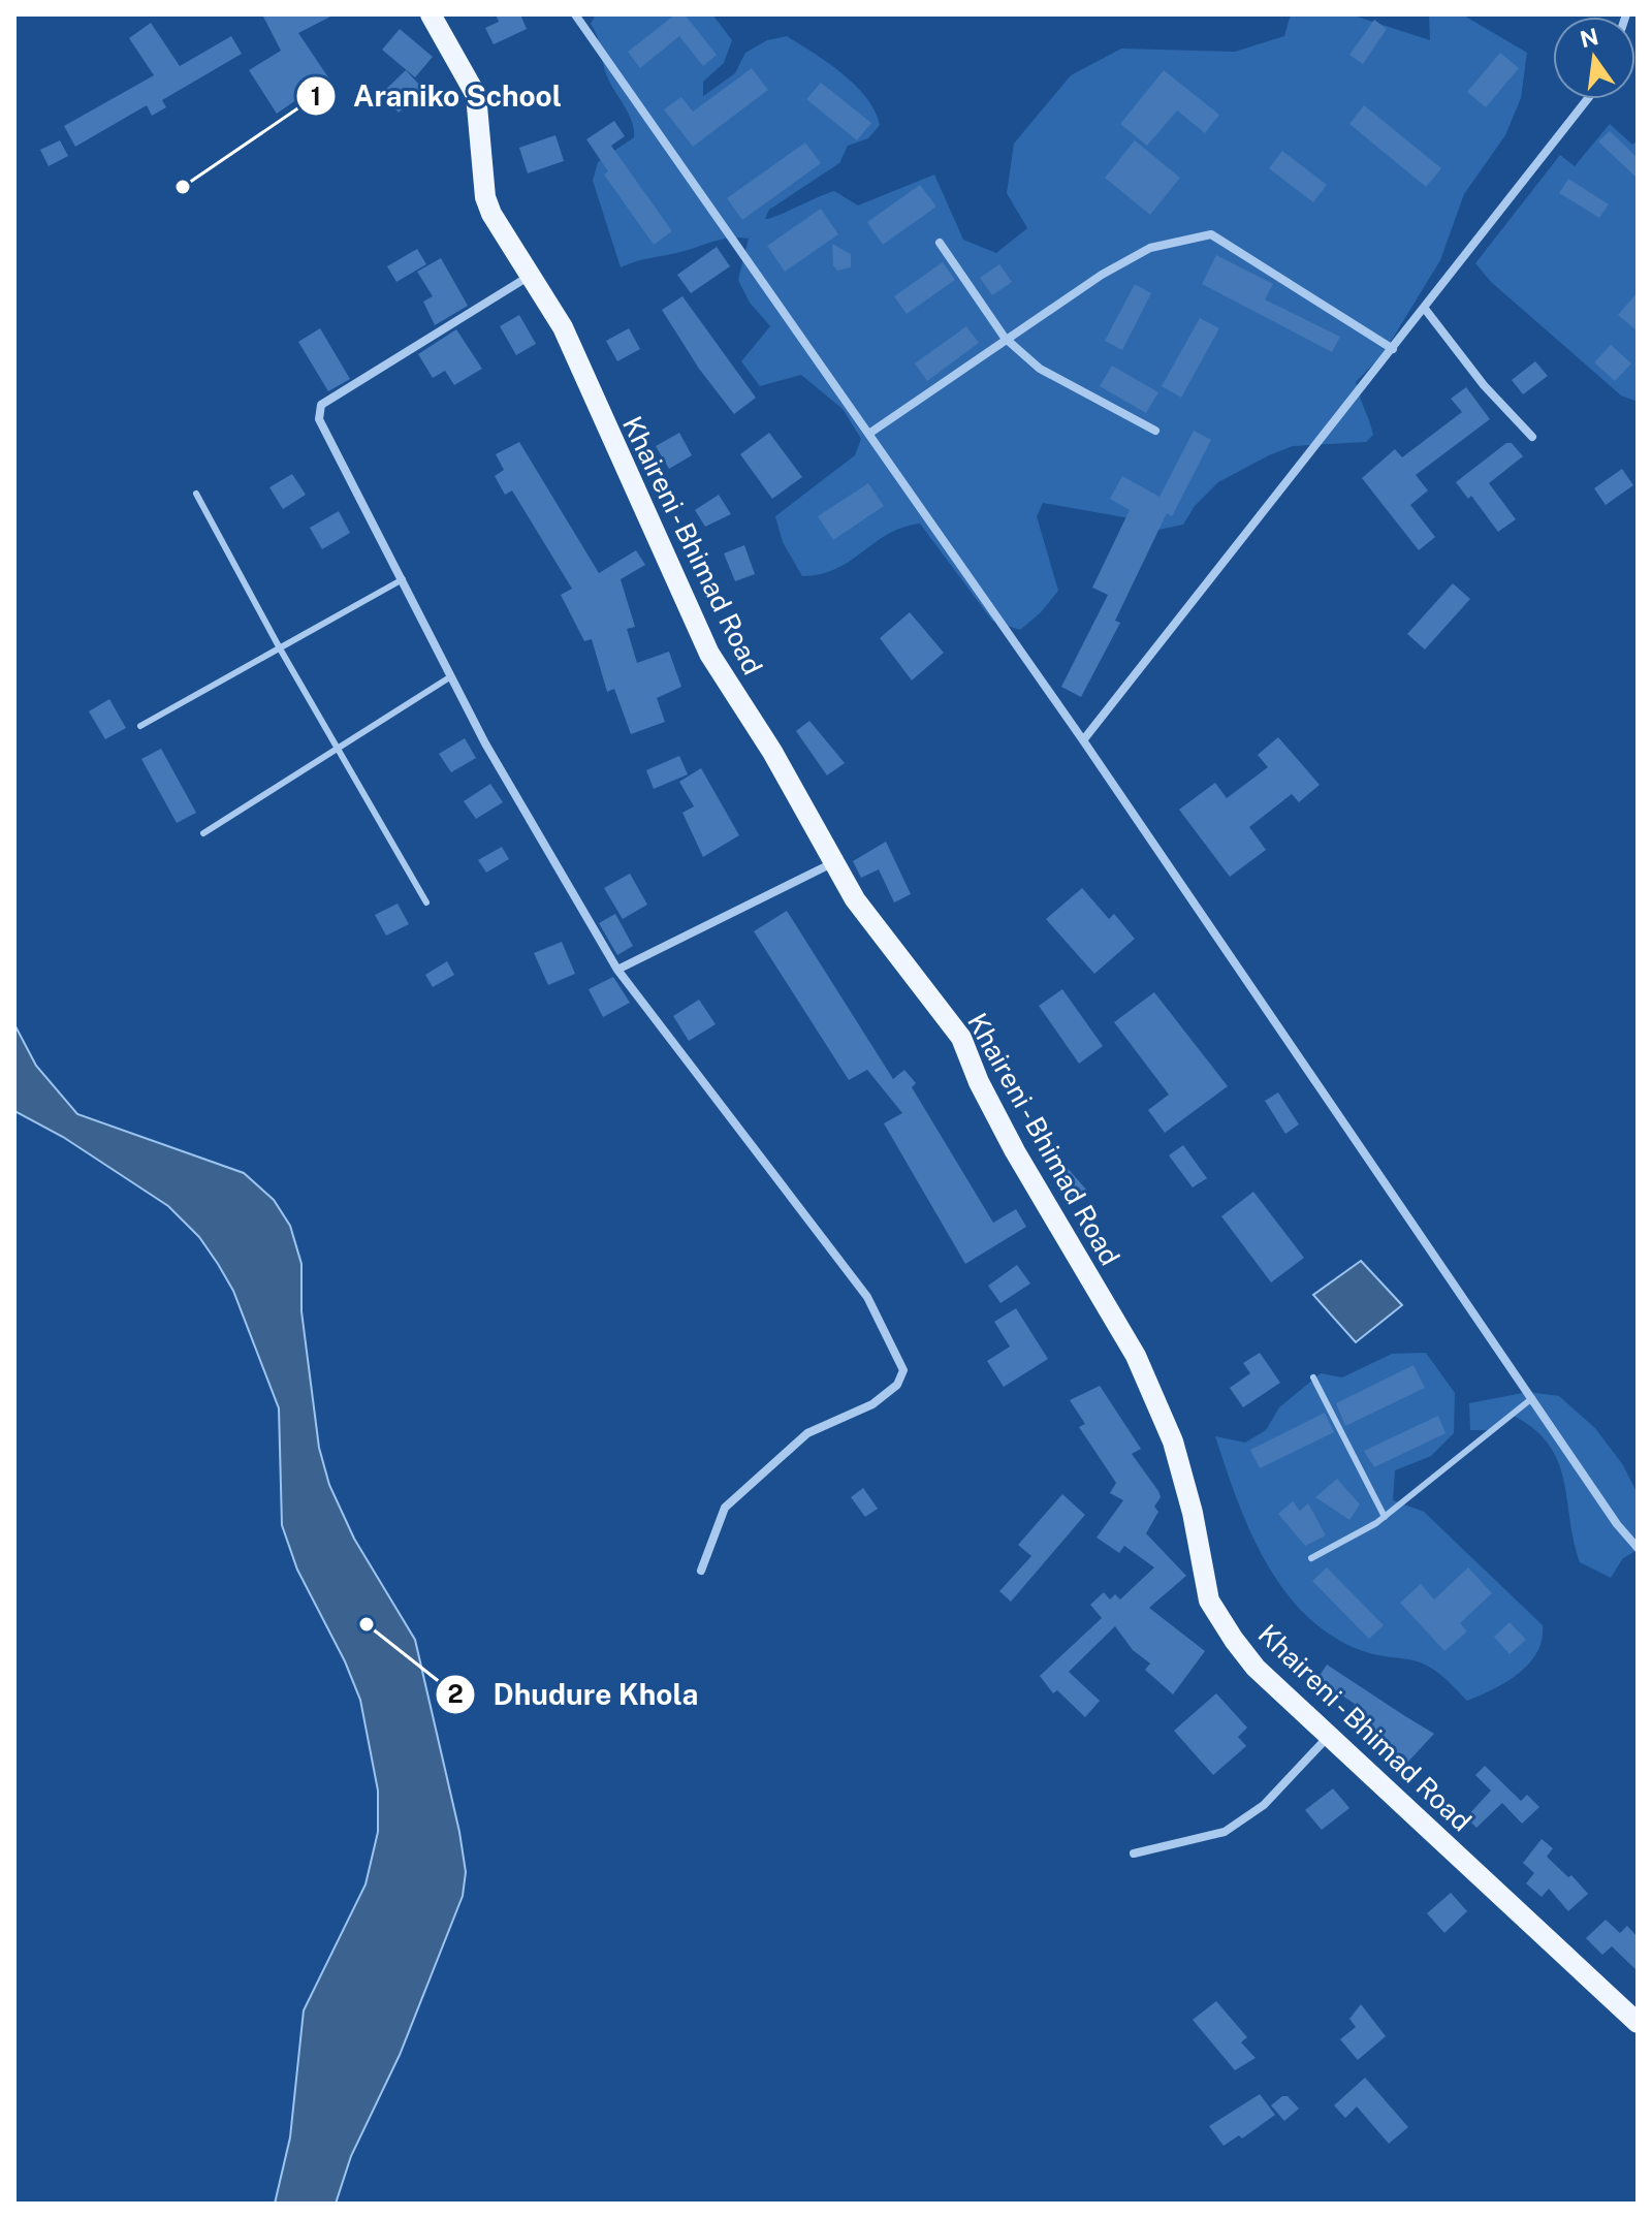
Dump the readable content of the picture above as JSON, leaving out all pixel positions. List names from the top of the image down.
{
  "streets": {
    "main road": ["Khaireni - Bhimad Road"]
  },
  "places": ["Araniko School", "Dhudure Khola"],
  "north": "top"
}
